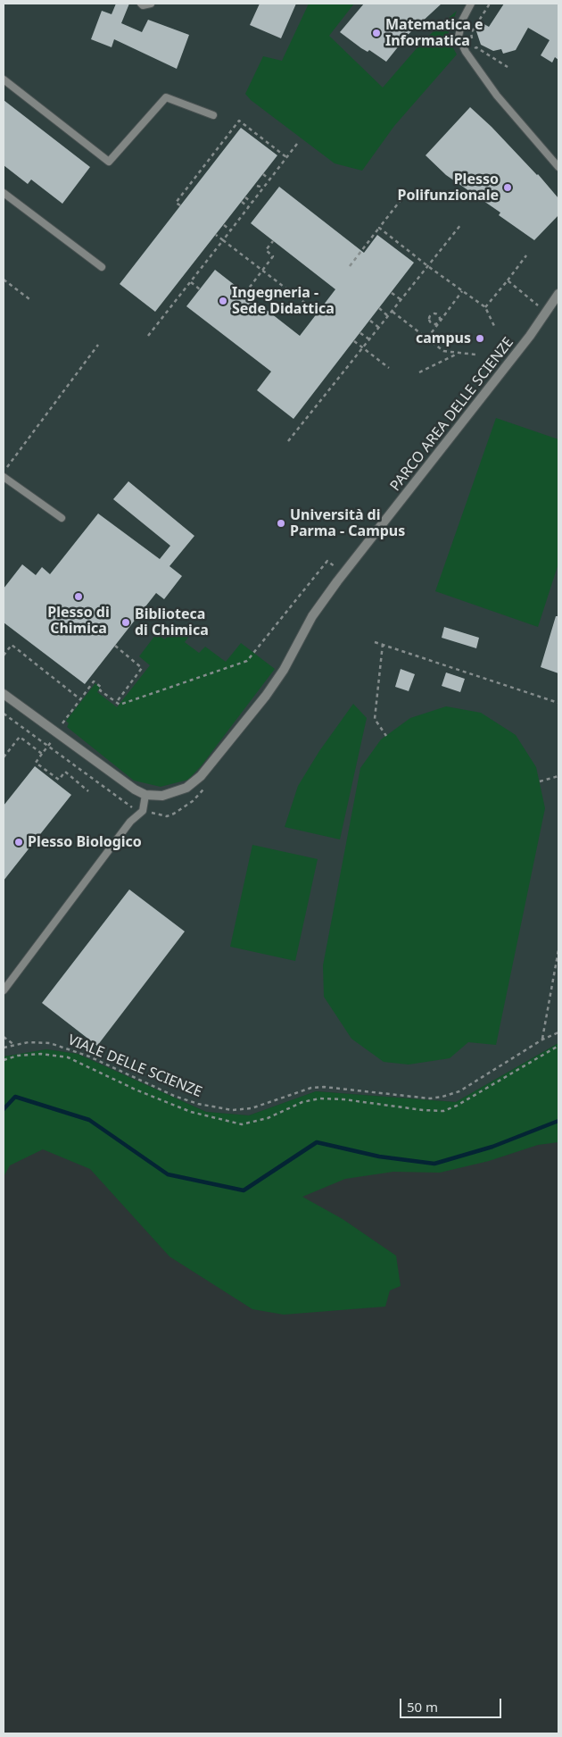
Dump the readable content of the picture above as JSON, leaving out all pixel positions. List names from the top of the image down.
{
  "streets": {
    "street": ["PARCO AREA DELLE SCIENZE"],
    "path": ["VIALE DELLE SCIENZE"]
  },
  "places": [
    "Matematica e Informatica",
    "Plesso Polifunzionale",
    "Ingegneria - Sede Didattica",
    "campus",
    "Università di Parma - Campus",
    "Plesso di Chimica",
    "Biblioteca di Chimica",
    "Plesso Biologico"
  ],
  "scale_bar": "50 m"
}
